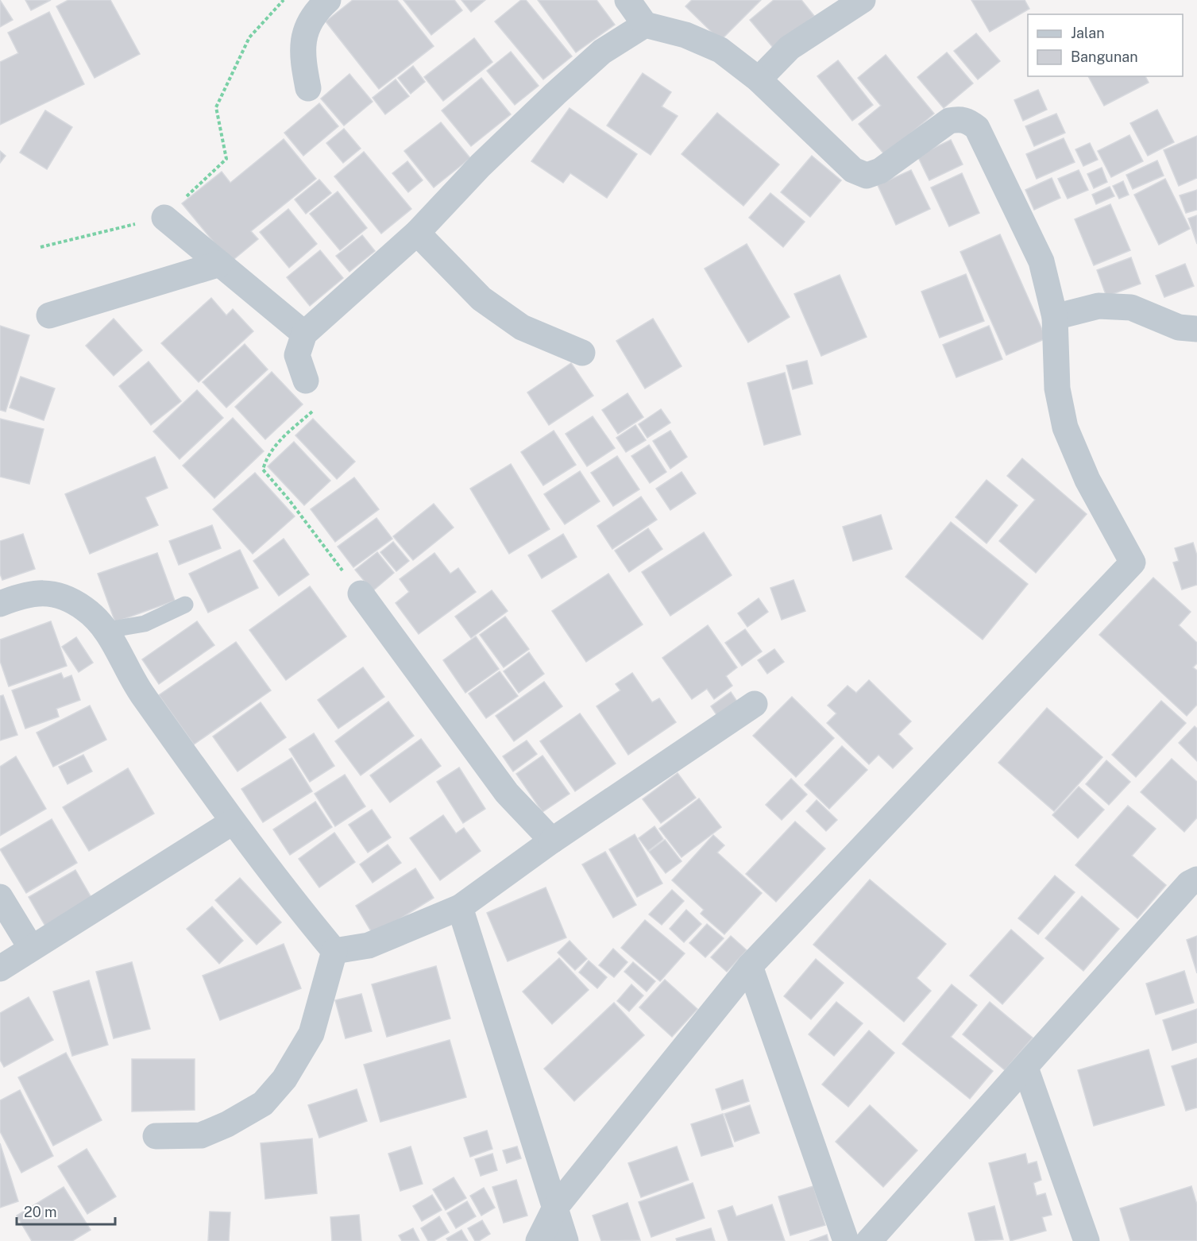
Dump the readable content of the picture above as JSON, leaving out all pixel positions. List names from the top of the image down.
{
  "legend": ["Jalan", "Bangunan"],
  "scale_bar": "20 m"
}
